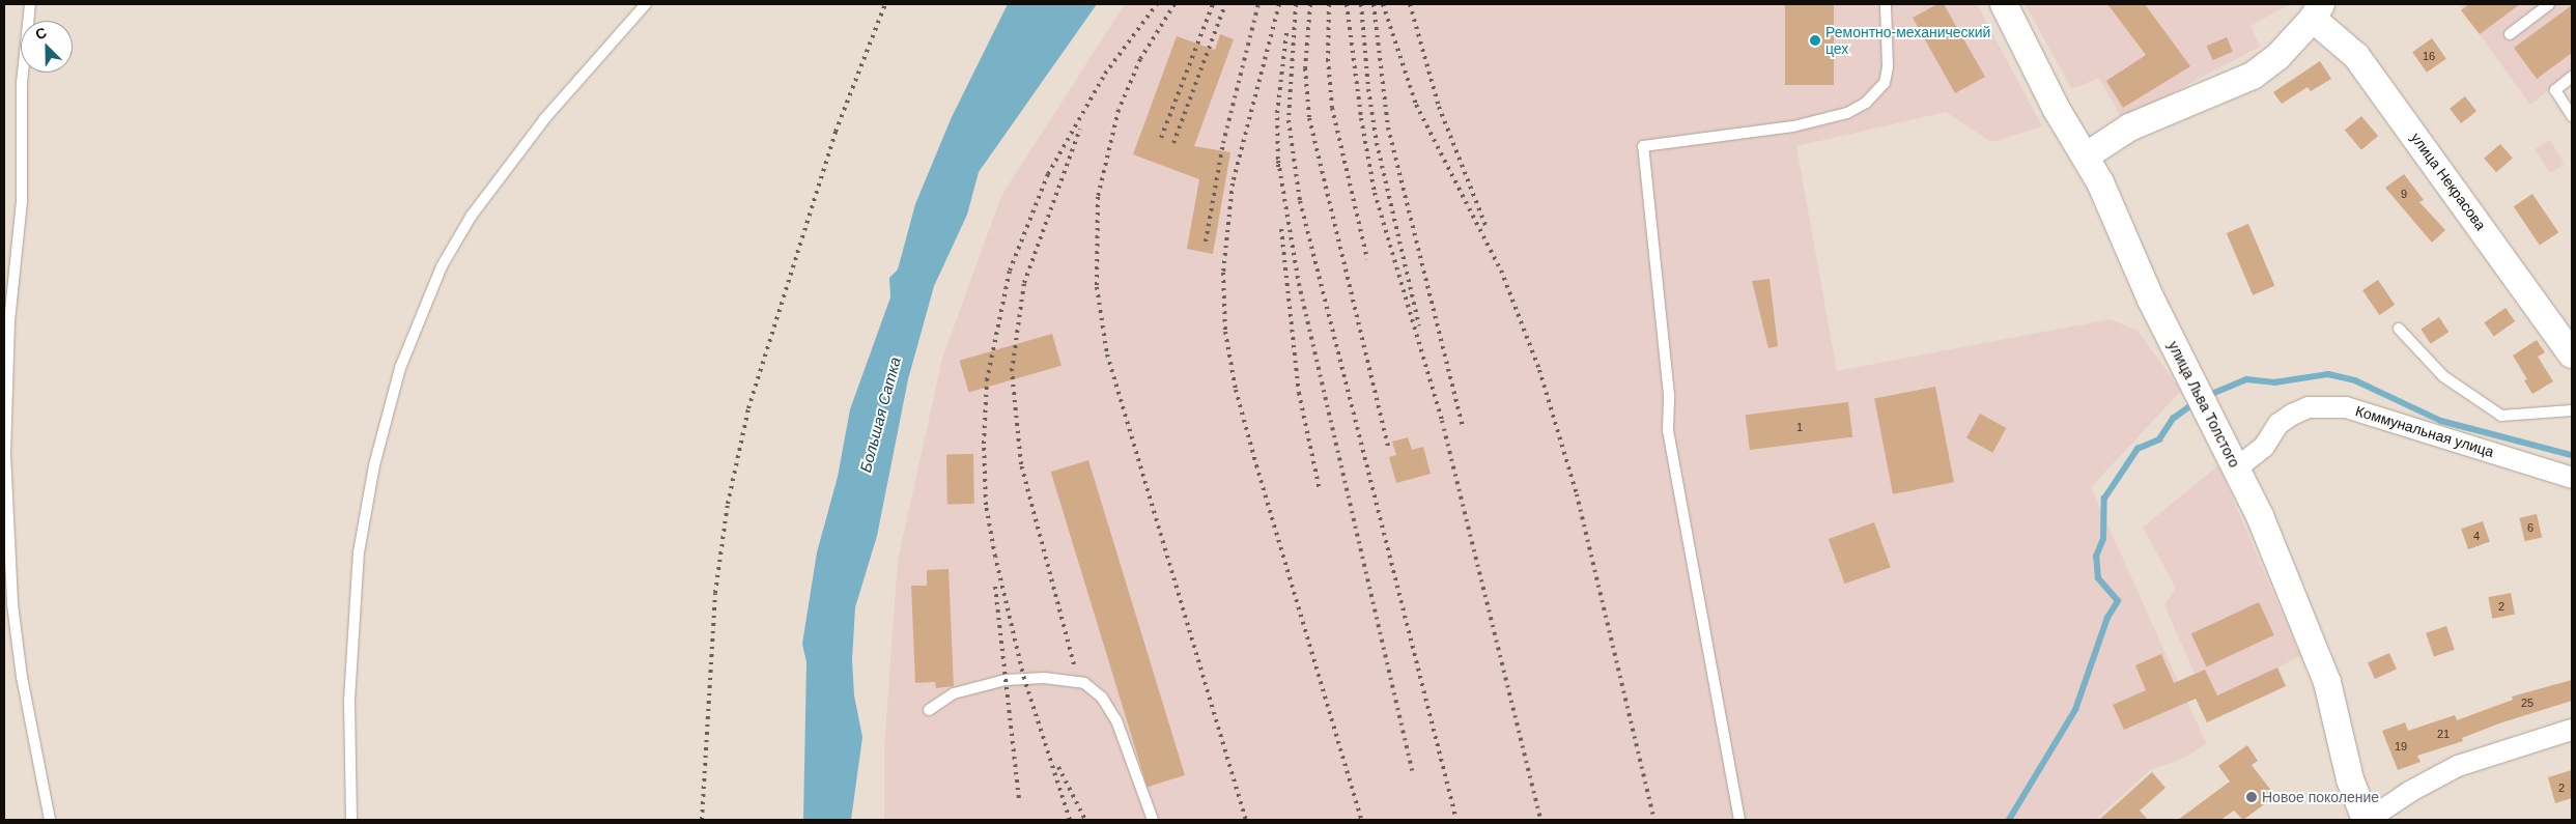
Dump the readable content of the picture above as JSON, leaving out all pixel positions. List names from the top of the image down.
{
  "streets": {
    "street": ["улица Некрасова", "улица Льва Толстого", "Коммунальная улица"]
  },
  "crossings": [
    ["улица Некрасова", "улица Льва Толстого"],
    ["улица Льва Толстого", "Коммунальная улица"]
  ],
  "water": ["Большая Сатка"],
  "places": ["Ремонтно-механический цех", "Новое поколение"],
  "house_numbers": [
    "16",
    "9",
    "1",
    "6",
    "4",
    "2",
    "25",
    "21",
    "19",
    "2"
  ],
  "north": "top left"
}
